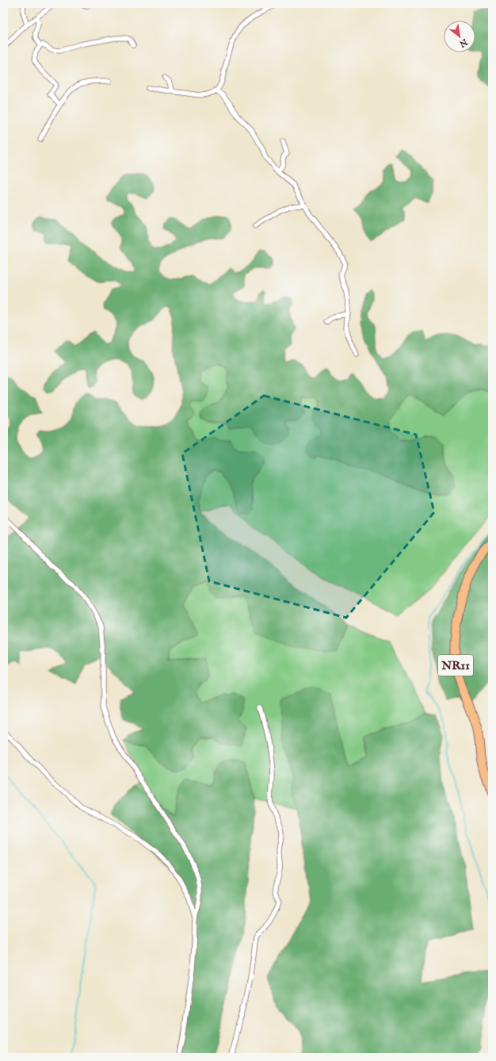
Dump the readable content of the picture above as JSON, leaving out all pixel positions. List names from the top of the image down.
{
  "streets": {
    "highway": ["NR11"]
  },
  "north": "bottom right"
}
